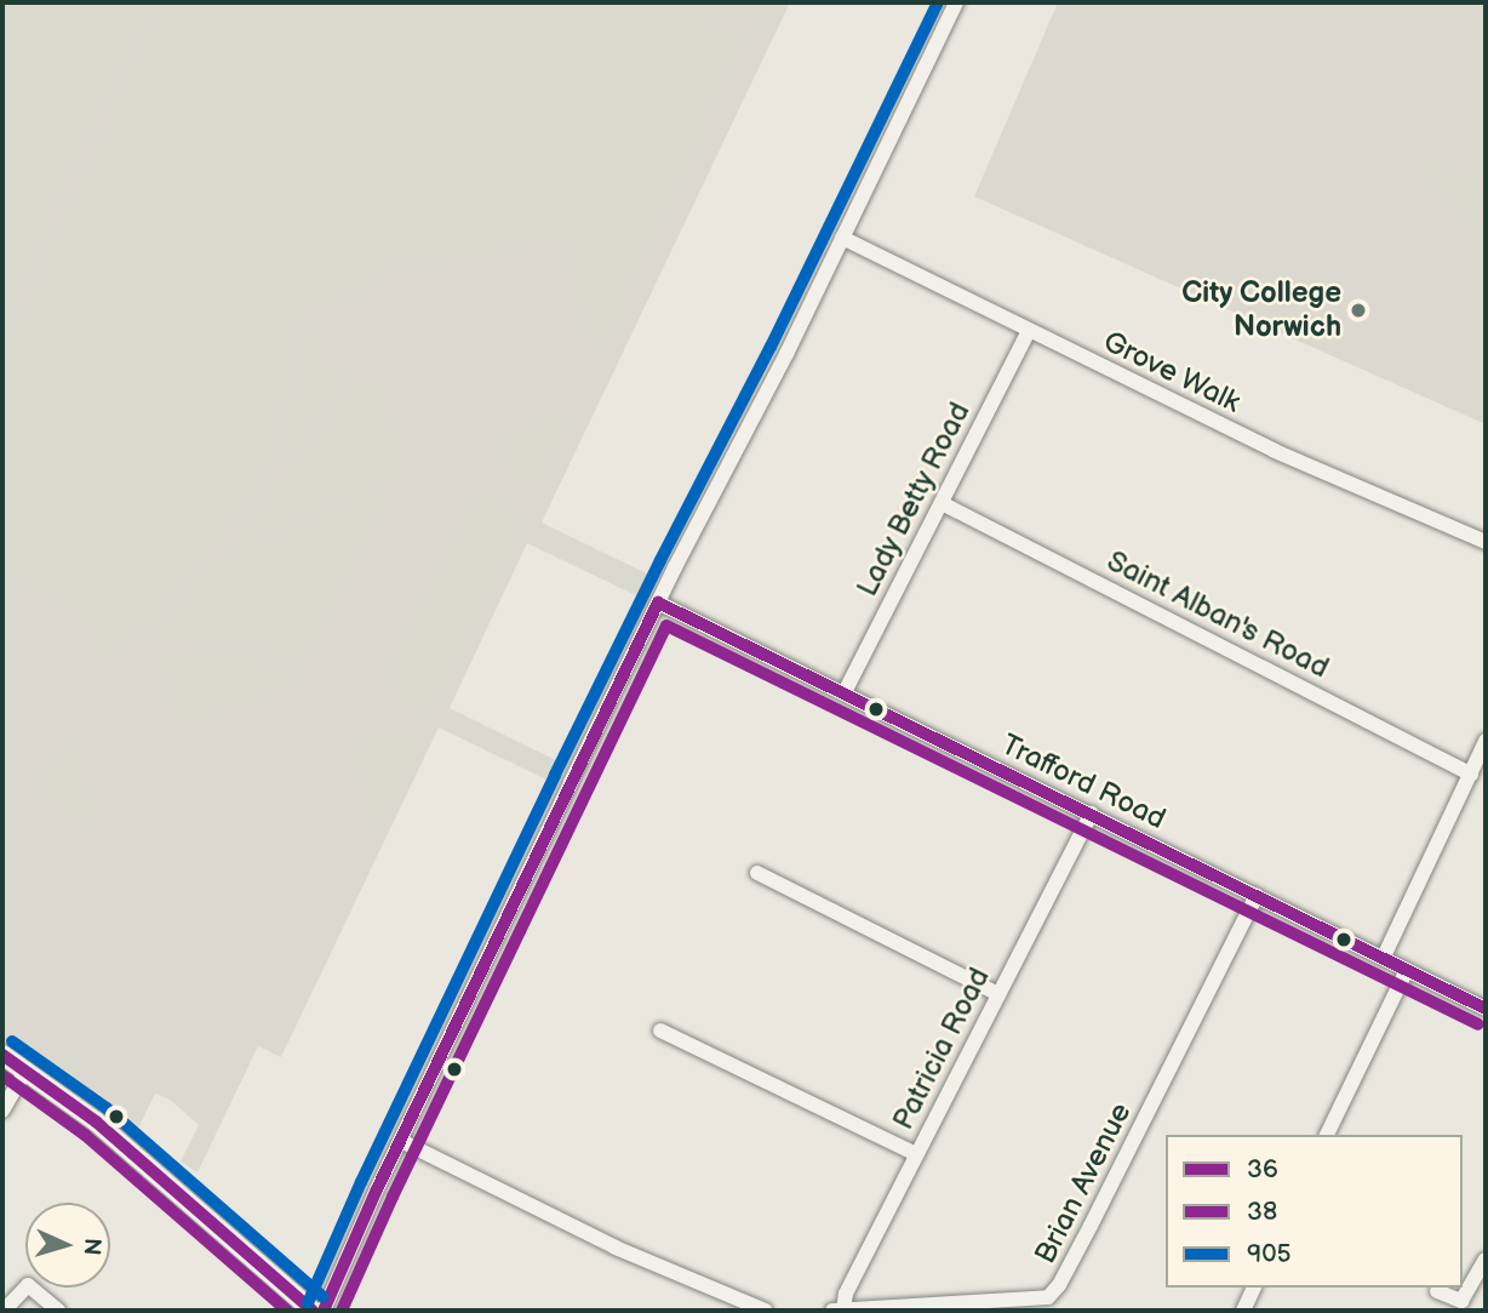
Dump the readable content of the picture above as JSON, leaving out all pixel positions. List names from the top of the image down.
{
  "streets": {
    "street": [
      "Grove Walk",
      "Lady Betty Road",
      "Saint Alban's Road",
      "Trafford Road",
      "Patricia Road",
      "Brian Avenue"
    ]
  },
  "crossings": [
    ["Grove Walk", "Lady Betty Road"],
    ["Lady Betty Road", "Saint Alban's Road"],
    ["Lady Betty Road", "Trafford Road"],
    ["Trafford Road", "Patricia Road"],
    ["Trafford Road", "Brian Avenue"],
    ["Patricia Road", "Brian Avenue"]
  ],
  "places": ["City College Norwich"],
  "lines": ["transit line 905", "transit line 36", "transit line 38"],
  "legend": ["36", "38", "905"],
  "north": "right"
}
